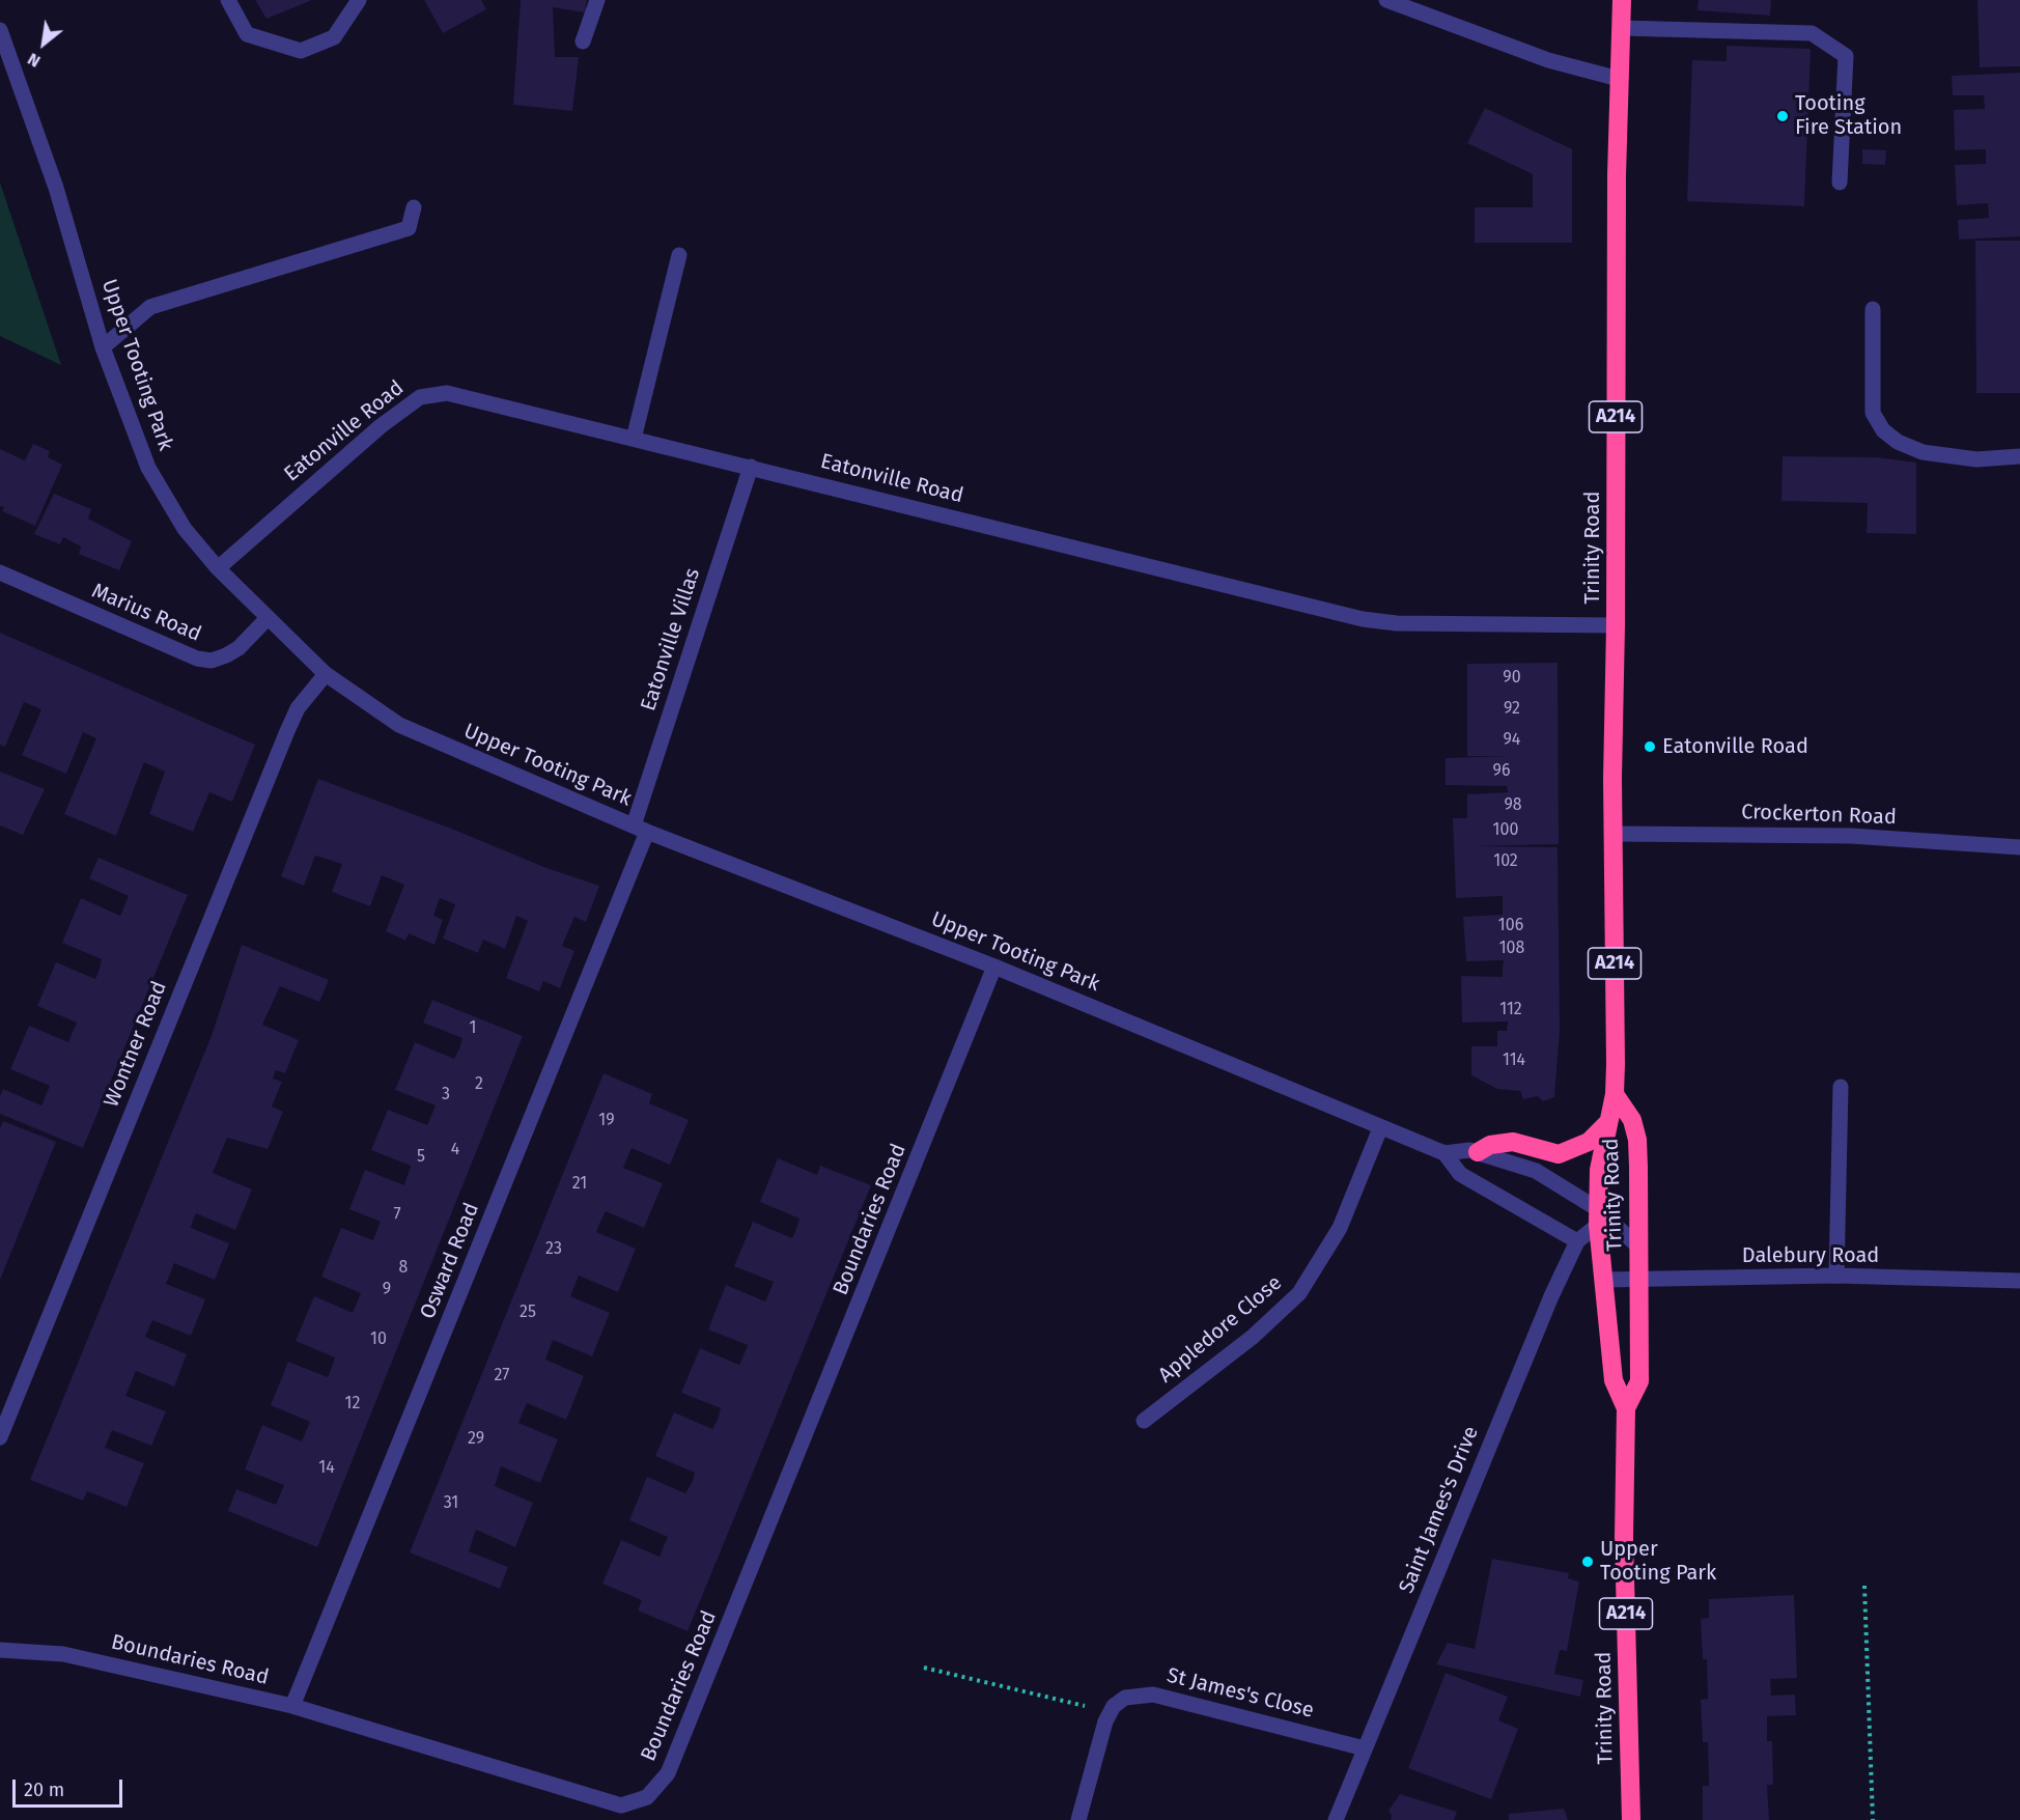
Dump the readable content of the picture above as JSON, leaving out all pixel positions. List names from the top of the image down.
{
  "streets": {
    "highway": ["A214", "Trinity Road"],
    "street": [
      "Upper Tooting Park",
      "Eatonville Road",
      "Marius Road",
      "Eatonville Villas",
      "Crockerton Road",
      "Wontner Road",
      "Boundaries Road",
      "Dalebury Road",
      "Osward Road",
      "Appledore Close",
      "Saint James's Drive",
      "St James's Close"
    ]
  },
  "crossings": [
    ["Upper Tooting Park", "Eatonville Road"],
    ["Upper Tooting Park", "Trinity Road"],
    ["Upper Tooting Park", "Marius Road"],
    ["Upper Tooting Park", "Eatonville Villas"],
    ["Upper Tooting Park", "Wontner Road"],
    ["Upper Tooting Park", "Boundaries Road"],
    ["Upper Tooting Park", "Osward Road"],
    ["Upper Tooting Park", "Appledore Close"],
    ["Upper Tooting Park", "Saint James's Drive"],
    ["Eatonville Road", "Trinity Road"],
    ["Eatonville Road", "Eatonville Villas"],
    ["Trinity Road", "Crockerton Road"],
    ["Trinity Road", "Dalebury Road"],
    ["Trinity Road", "Saint James's Drive"],
    ["Eatonville Villas", "Osward Road"],
    ["Boundaries Road", "Osward Road"],
    ["Saint James's Drive", "St James's Close"]
  ],
  "places": ["Tooting Fire Station", "Eatonville Road", "Upper Tooting Park"],
  "house_numbers": [
    "90",
    "92",
    "94",
    "96",
    "98",
    "100",
    "102",
    "106",
    "108",
    "112",
    "1",
    "114",
    "2",
    "3",
    "19",
    "4",
    "5",
    "21",
    "7",
    "23",
    "8",
    "9",
    "25",
    "10",
    "27",
    "12",
    "29",
    "14",
    "31"
  ],
  "scale_bar": "20 m",
  "north": "bottom left"
}
